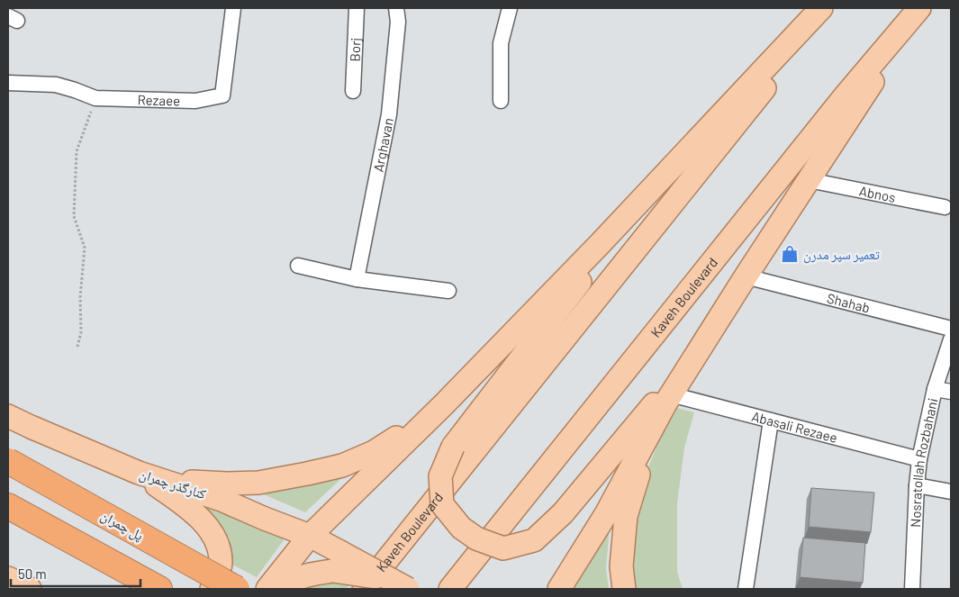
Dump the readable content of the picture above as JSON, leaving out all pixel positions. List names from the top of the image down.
{
  "streets": {
    "highway": ["پل چمران"],
    "main road": ["Kaveh Boulevard", "کنارگذر چمران"],
    "street": [
      "Borj",
      "Rezaee",
      "Arghavan",
      "Abnos",
      "Shahab",
      "Abasali Rezaee",
      "Nosratollah Rozbahani"
    ]
  },
  "crossings": [
    ["Abasali Rezaee", "Nosratollah Rozbahani"]
  ],
  "places": {
    "shop": ["تعمیر سپر مدرن"]
  },
  "scale_bar": "50 m"
}
